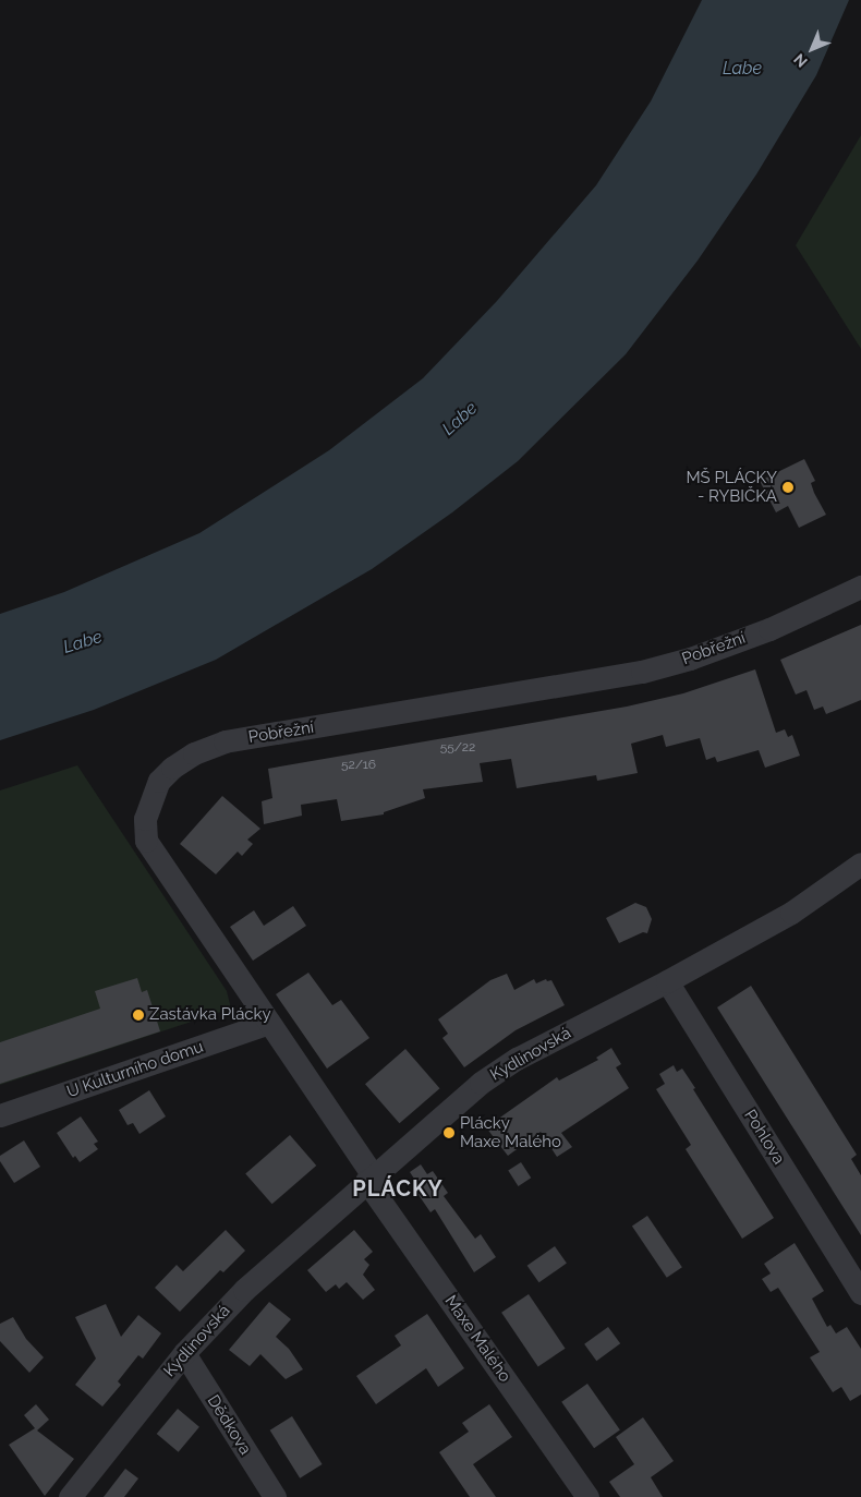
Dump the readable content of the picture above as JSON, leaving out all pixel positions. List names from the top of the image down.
{
  "streets": {
    "street": [
      "Pobřežní",
      "Kydlinovská",
      "U Kulturního domu",
      "Pohlova",
      "Maxe Malého",
      "Dědkova"
    ]
  },
  "crossings": [
    ["Pobřežní", "Kydlinovská"],
    ["Pobřežní", "U Kulturního domu"],
    ["Pobřežní", "Maxe Malého"],
    ["Kydlinovská", "Pohlova"],
    ["Kydlinovská", "Maxe Malého"],
    ["Kydlinovská", "Dědkova"]
  ],
  "districts": ["PLÁCKY"],
  "water": ["Labe"],
  "places": ["MŠ PLÁCKY - RYBIČKA", "Zastávka Plácky", "Plácky Maxe Malého"],
  "house_numbers": ["55/22", "52/16"],
  "north": "bottom left"
}
